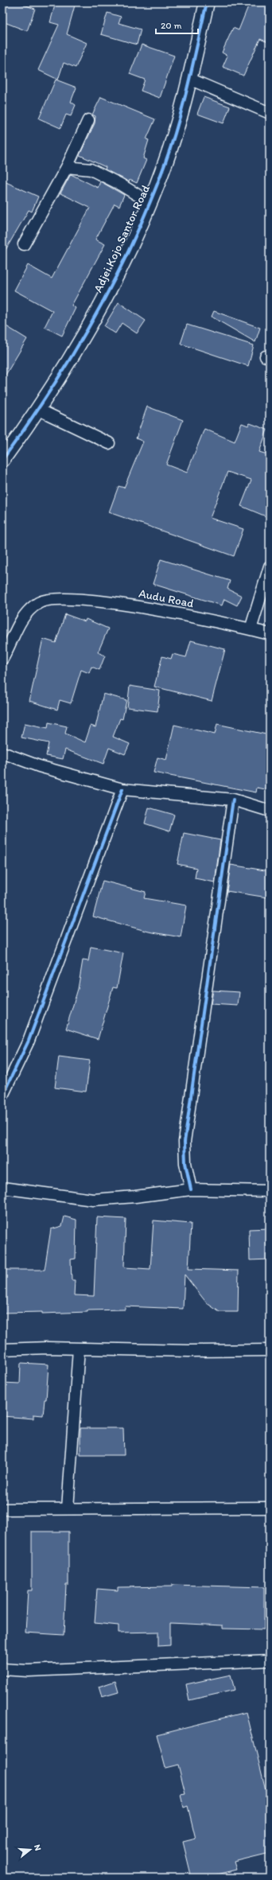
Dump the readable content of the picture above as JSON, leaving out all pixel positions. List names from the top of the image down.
{
  "streets": {
    "street": ["Adjei Kojo Santor Road", "Audu Road"]
  },
  "scale_bar": "20 m",
  "north": "right"
}
